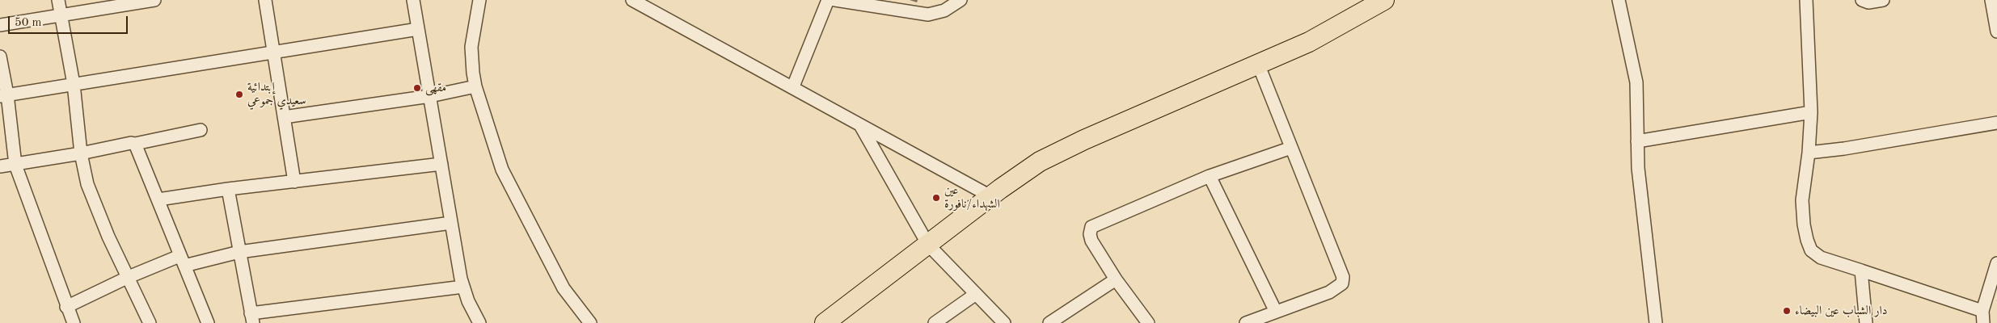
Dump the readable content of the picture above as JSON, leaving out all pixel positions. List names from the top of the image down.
{
  "places": [
    "مقهى",
    "إبتدائية سعيدي جموعي",
    "عين الشهداء/نافورة",
    "دار الشباب عين البيضاء"
  ],
  "scale_bar": "50 m"
}
